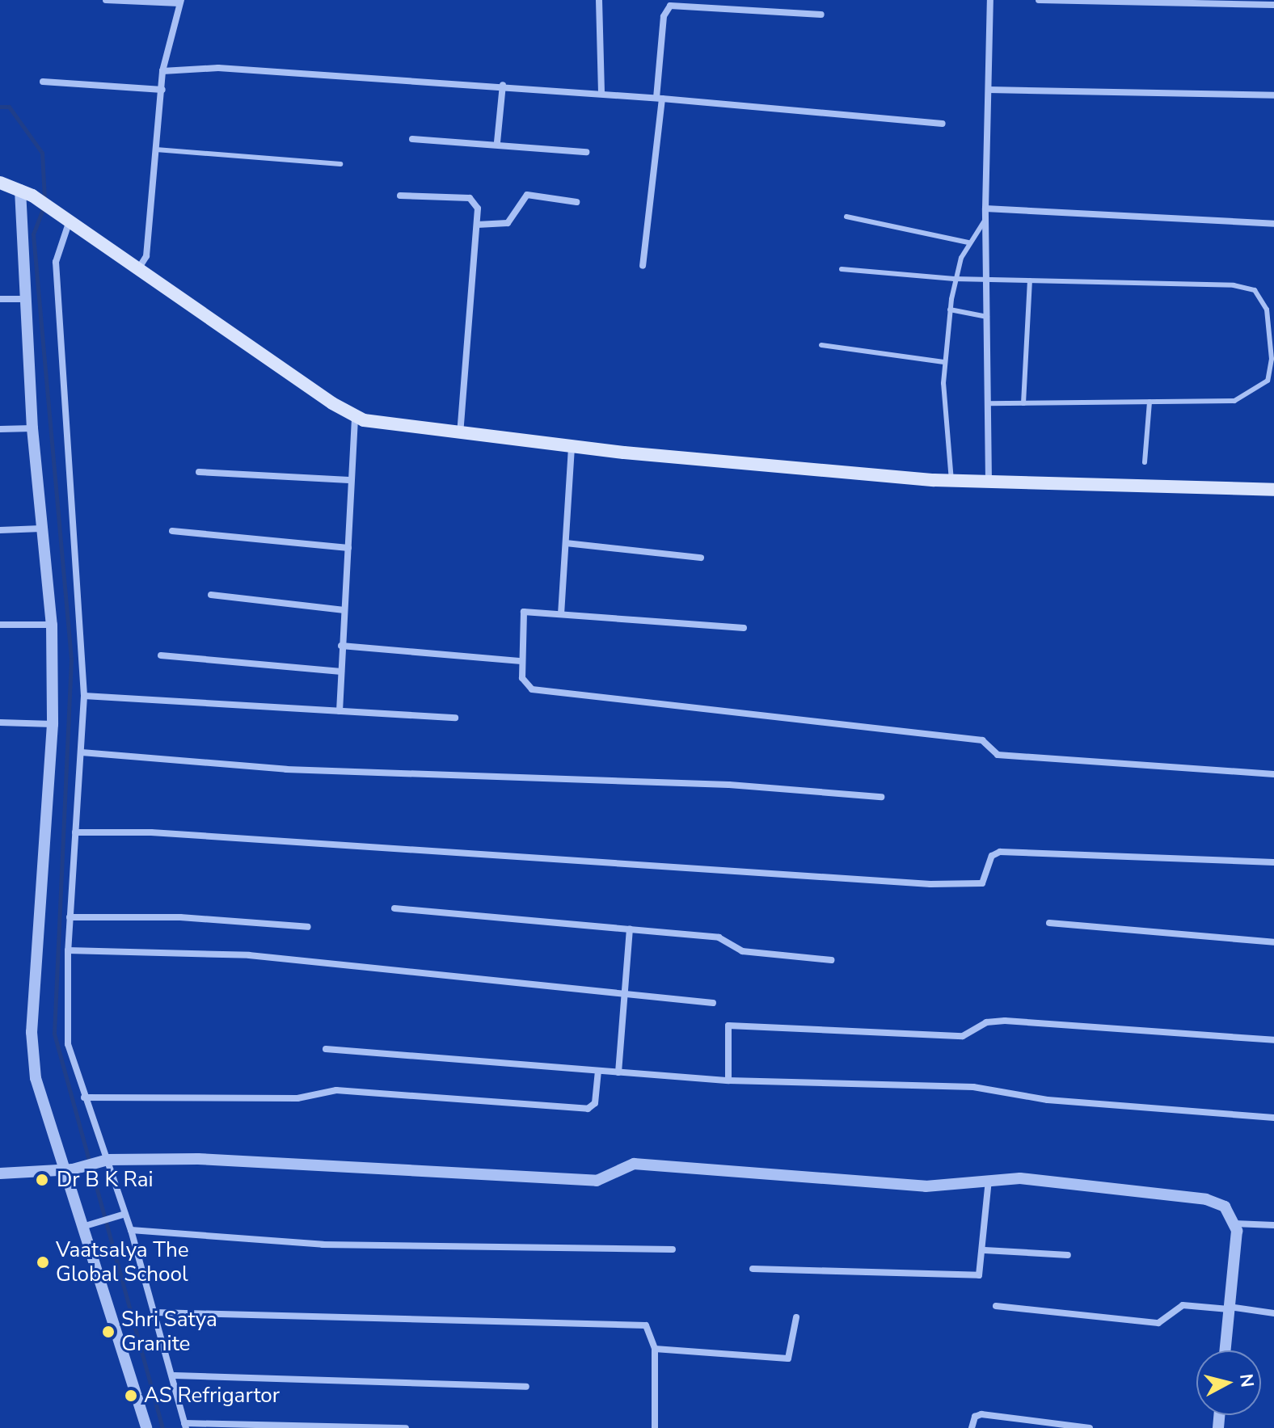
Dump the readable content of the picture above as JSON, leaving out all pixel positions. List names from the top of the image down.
{
  "places": [
    "Dr B K Rai",
    "Vaatsalya The Global School",
    "Shri Satya Granite",
    "AS Refrigartor"
  ],
  "north": "right"
}
